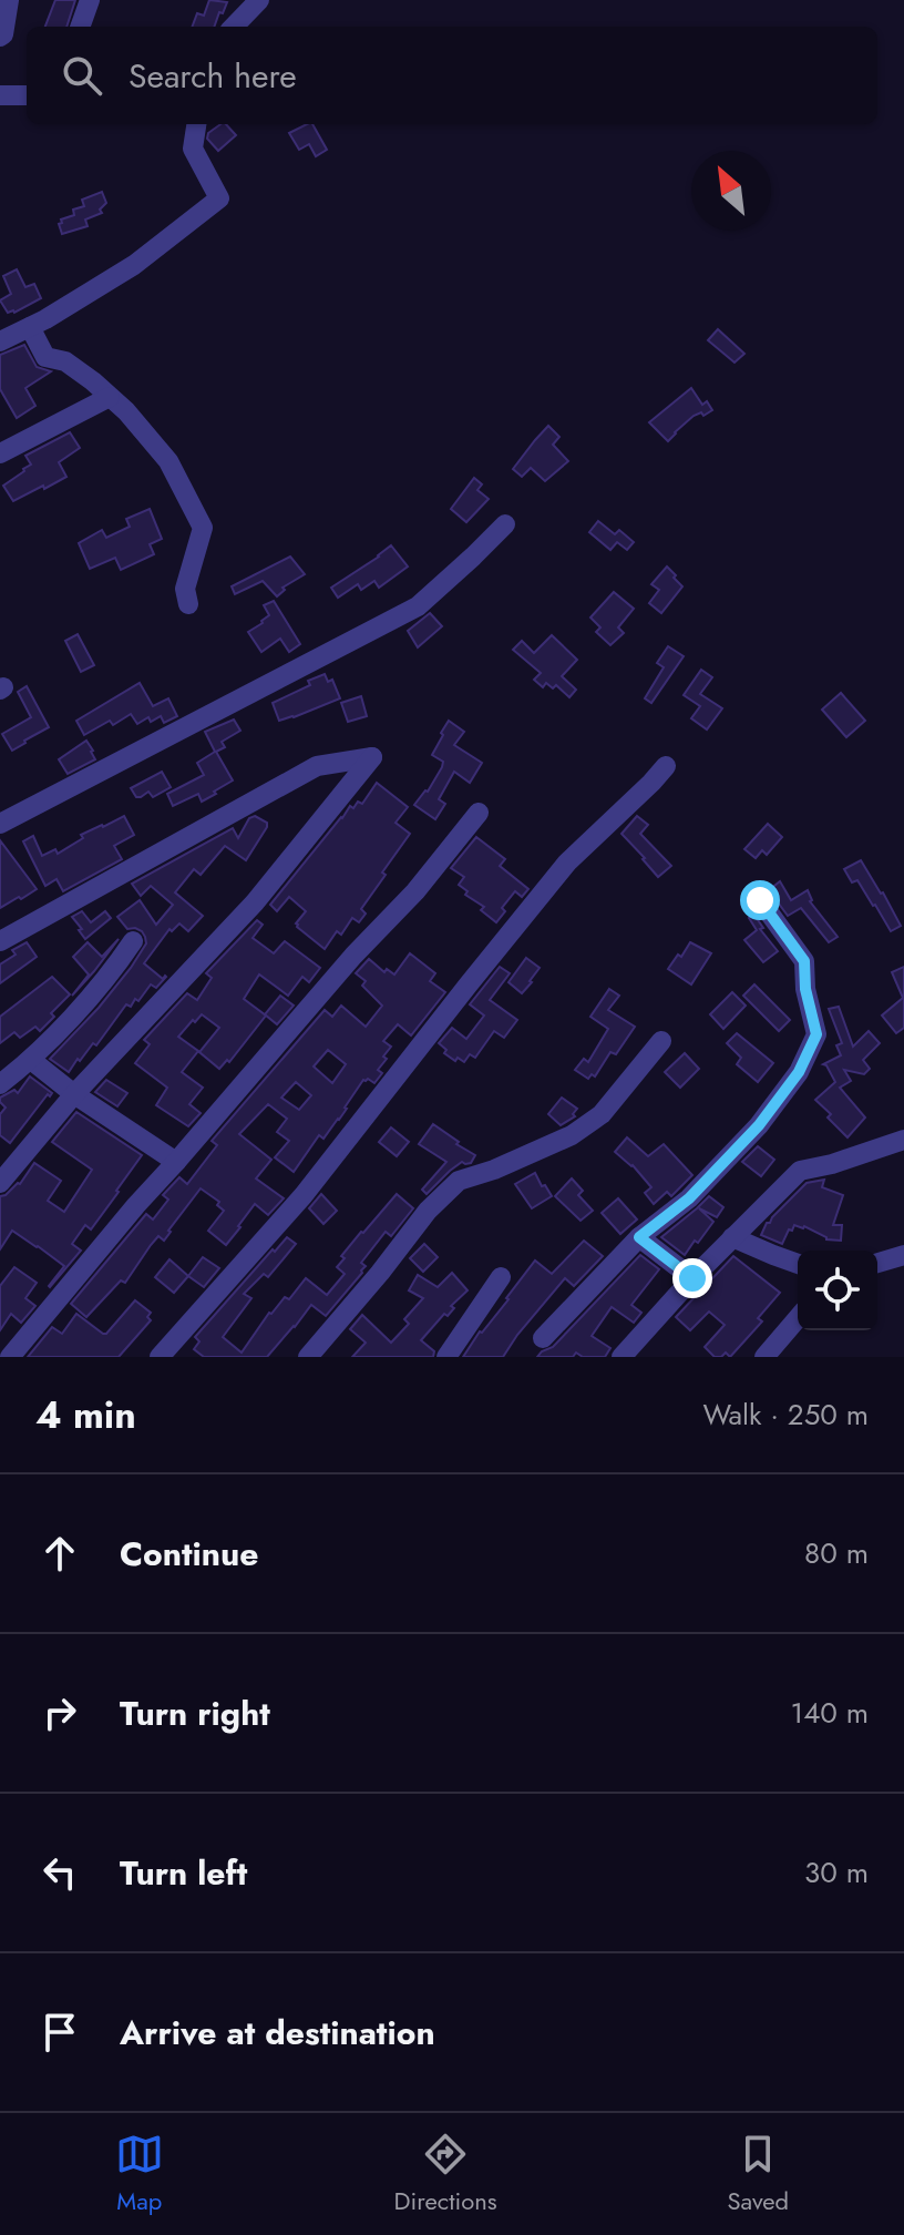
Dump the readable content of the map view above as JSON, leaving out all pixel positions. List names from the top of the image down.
{
  "north": "top left",
  "page": {
    "search": "Search here",
    "heading": ["4 min", "Walk · 250 m"],
    "list": [
      ["Continue", "80 m"],
      ["Turn right", "140 m"],
      ["Turn left", "30 m"],
      "Arrive at destination"
    ],
    "nav": ["Map", "Directions", "Saved"]
  }
}
